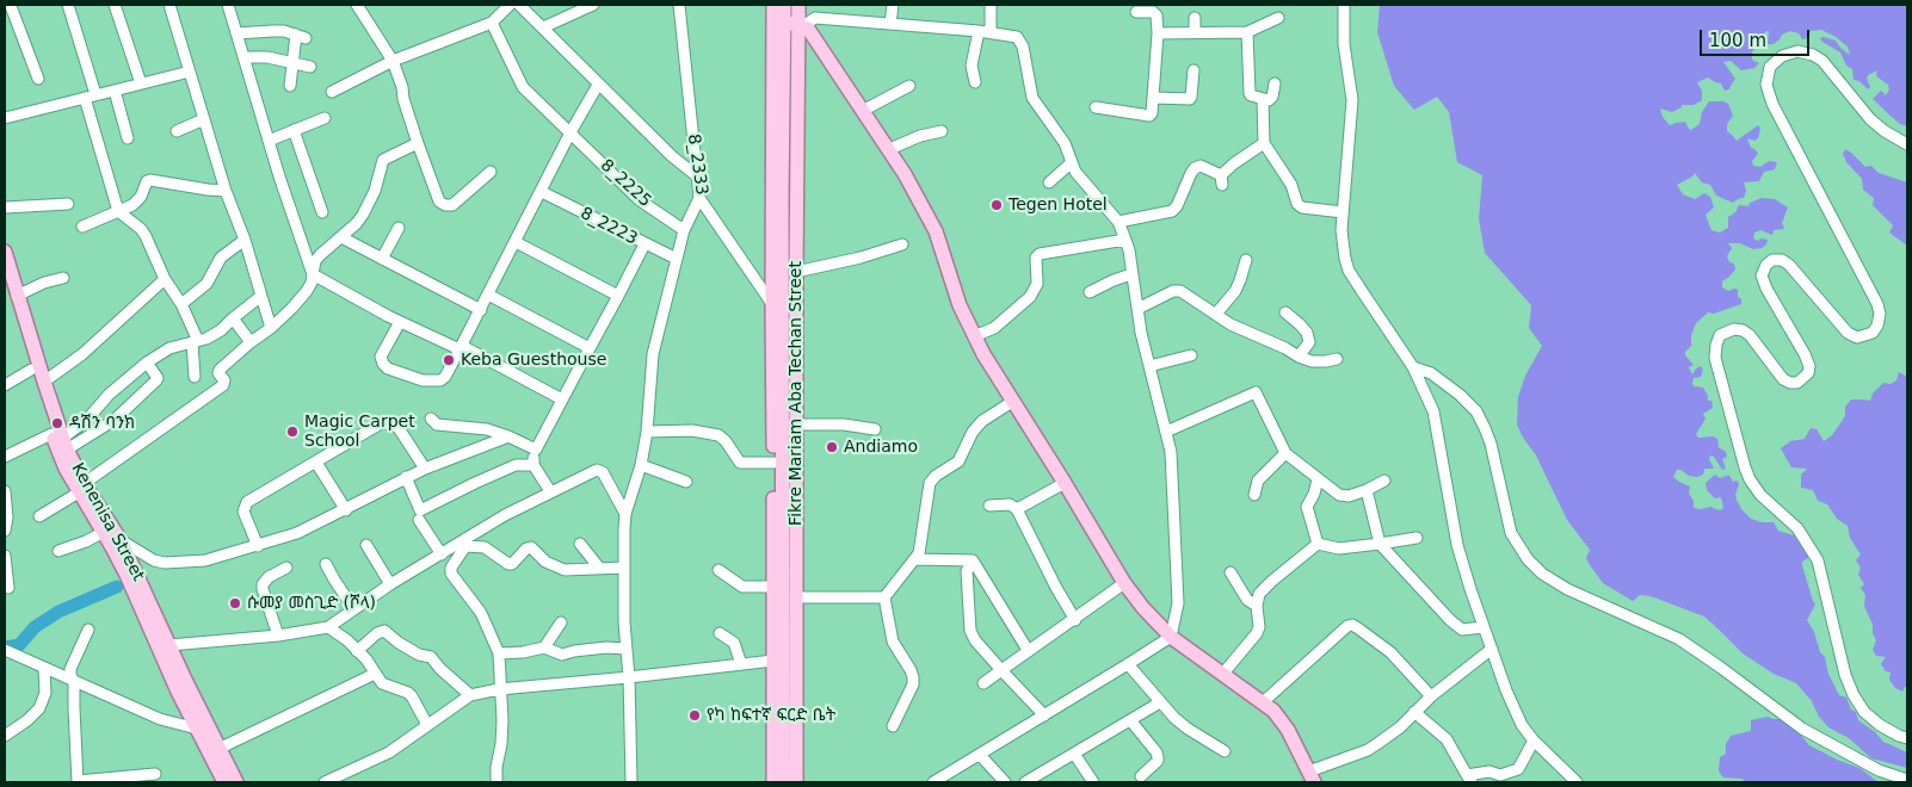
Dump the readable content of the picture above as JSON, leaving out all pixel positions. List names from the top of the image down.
{
  "streets": {
    "main road": ["Fikre Mariam Aba Techan Street", "Kenenisa Street"],
    "street": ["8_2333", "8_2225", "8_2223"]
  },
  "places": [
    "Tegen Hotel",
    "Keba Guesthouse",
    "ዳሽን ባንክ",
    "Magic Carpet School",
    "Andiamo",
    "ሱመያ መስጊድ (ሾላ)",
    "የካ ከፍተኛ ፍርድ ቤት"
  ],
  "scale_bar": "100 m"
}
